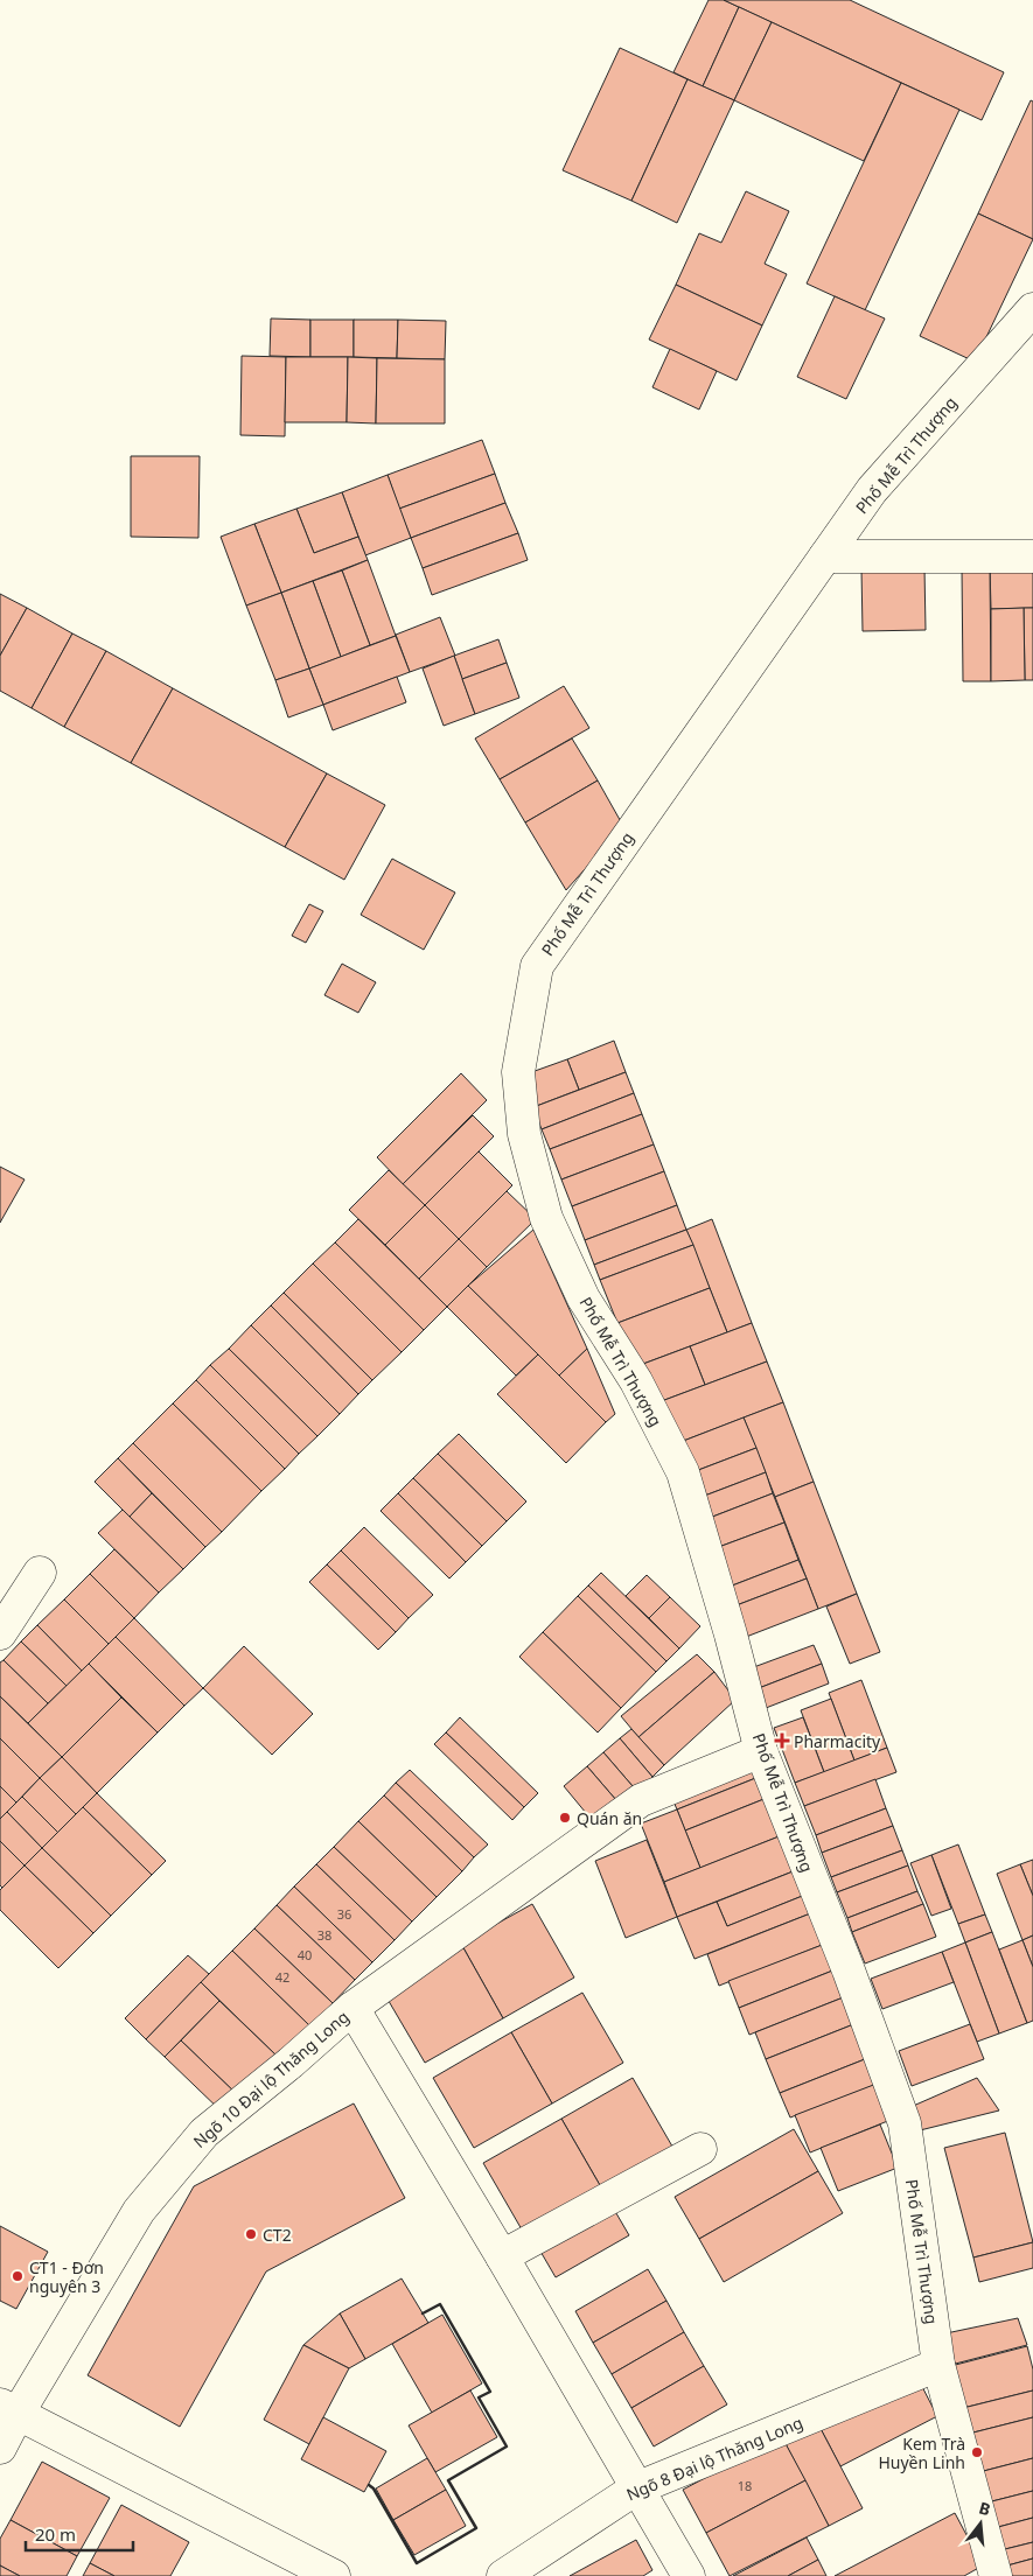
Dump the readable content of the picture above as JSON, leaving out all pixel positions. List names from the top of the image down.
{
  "streets": {
    "street": ["Phố Mễ Trì Thượng", "Ngõ 10 Đại lộ Thăng Long", "Ngõ 8 Đại lộ Thăng Long"]
  },
  "crossings": [
    ["Phố Mễ Trì Thượng", "Ngõ 10 Đại lộ Thăng Long"],
    ["Phố Mễ Trì Thượng", "Ngõ 8 Đại lộ Thăng Long"]
  ],
  "places": {
    "health": ["Pharmacity"],
    "other": [
      "Quán ăn",
      "CT2",
      "CT1 - Đơn nguyên 3",
      "Kem Trà Huyền Linh"
    ]
  },
  "house_numbers": [
    "36",
    "38",
    "40",
    "42",
    "18"
  ],
  "scale_bar": "20 m",
  "north": "top"
}
